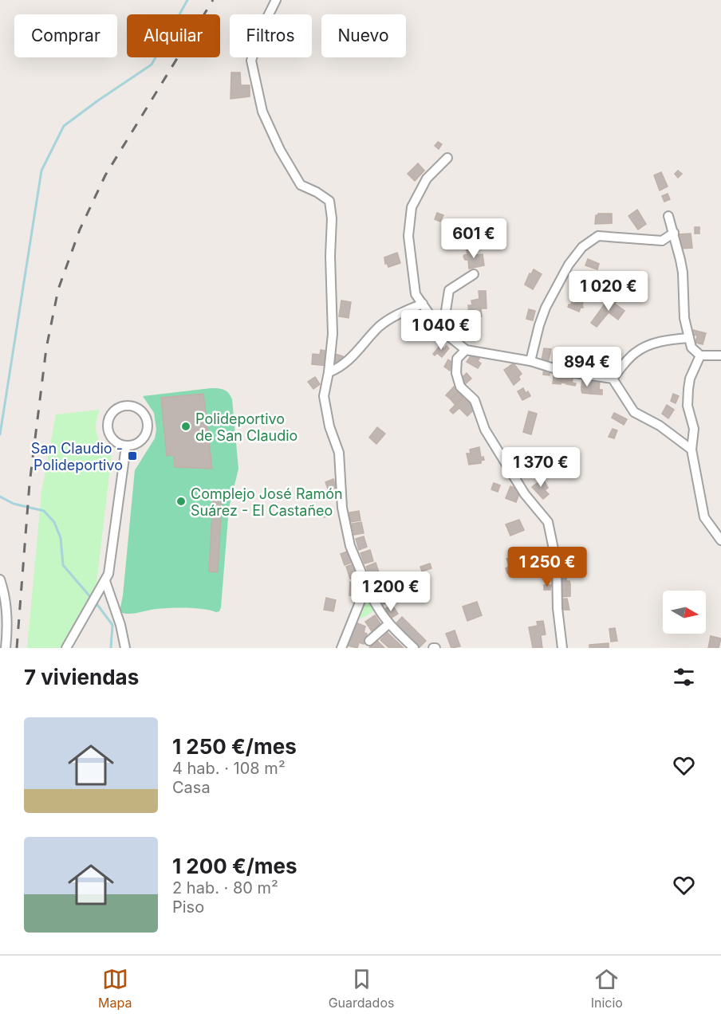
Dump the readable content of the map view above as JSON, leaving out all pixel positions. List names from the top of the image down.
{
  "places": {
    "other": ["Polideportivo de San Claudio", "Complejo José Ramón Suárez - El Castañeo"],
    "transit": ["San Claudio - Polideportivo"]
  },
  "north": "right",
  "page": {
    "chip": [
      "Comprar",
      "Alquilar",
      "Filtros",
      "Nuevo"
    ],
    "price": [
      "601 €",
      "1 020 €",
      "1 040 €",
      "894 €",
      "1 370 €",
      "1 250 €",
      "1 200 €"
    ],
    "heading": "7 viviendas",
    "list": [
      {
        "name": "1 250 €/mes",
        "note": "4 hab. · 108 m² · Casa"
      },
      {
        "name": "1 200 €/mes",
        "note": "2 hab. · 80 m² · Piso"
      }
    ],
    "tabs": ["Mapa", "Guardados", "Inicio"]
  }
}
